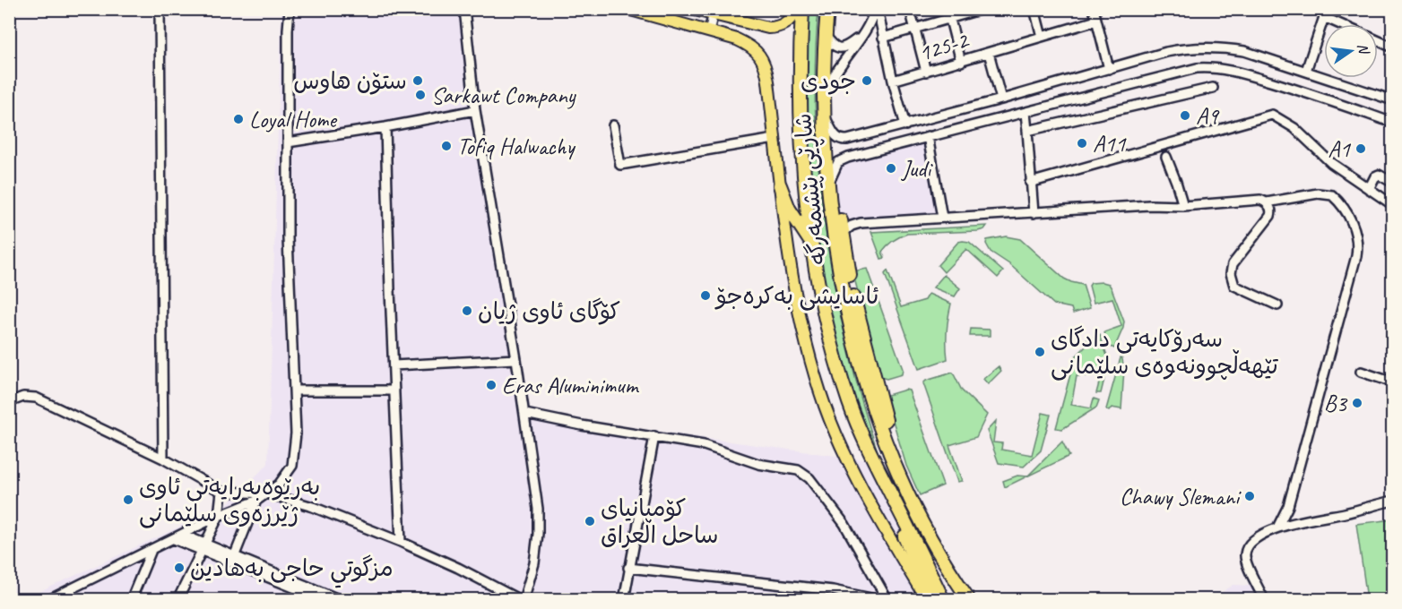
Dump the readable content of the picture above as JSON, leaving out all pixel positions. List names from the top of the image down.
{
  "streets": {
    "highway": ["شاڕێی پێشمەرگە"],
    "street": ["125-2"]
  },
  "places": [
    "ستۆن هاوس",
    "جودی",
    "Sarkawt Company",
    "A9",
    "Loyal Home",
    "A11",
    "Tofiq Halwachy",
    "A1",
    "Judi",
    "ئاسایشی بەکرەجۆ",
    "کۆگای ئاوی ژیان",
    "سەرۆکایەتی دادگای تێهەڵچوونەوەی سلێمانی",
    "Eras Aluminimum",
    "B3",
    "Chawy Slemani",
    "بەرێوەبەرایەتی ئاوی ژێرزەوی سلێمانی",
    "کۆمپانیای ساحل العراق",
    "مزگوتي حاجی بەهادین"
  ],
  "north": "right"
}
